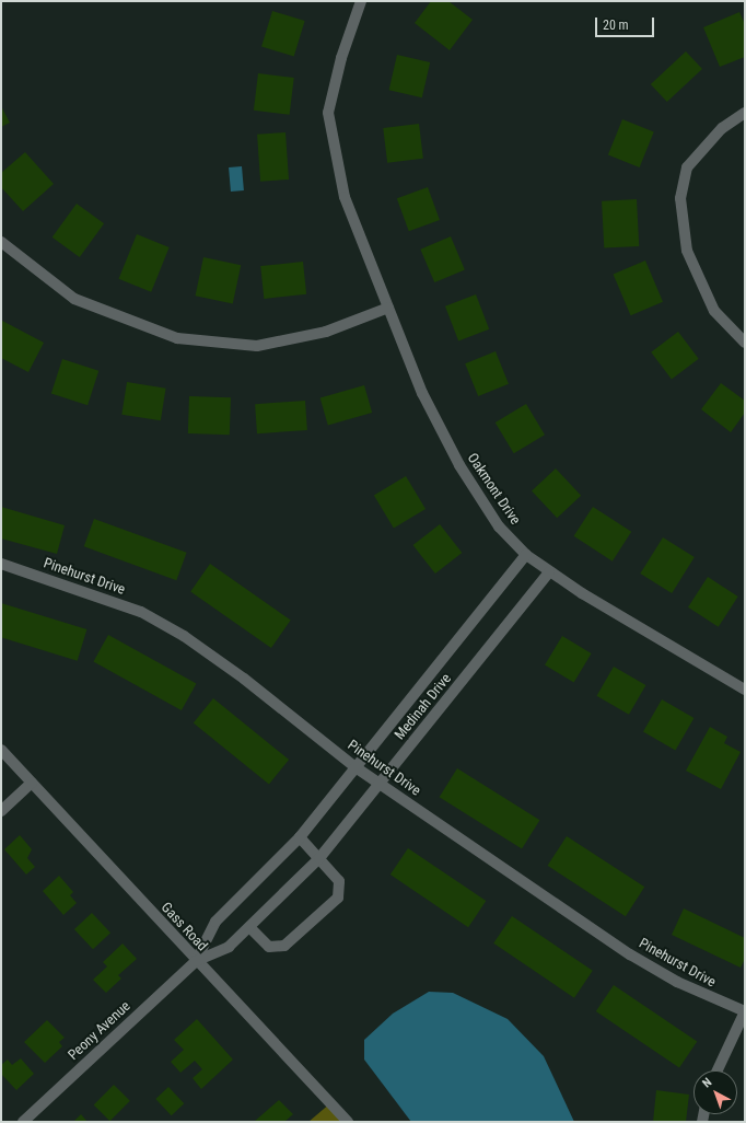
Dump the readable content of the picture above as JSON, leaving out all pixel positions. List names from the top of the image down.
{
  "streets": {
    "street": [
      "Oakmont Drive",
      "Pinehurst Drive",
      "Medinah Drive",
      "Gass Road",
      "Peony Avenue"
    ]
  },
  "crossings": [
    ["Oakmont Drive", "Medinah Drive"],
    ["Pinehurst Drive", "Medinah Drive"],
    ["Medinah Drive", "Gass Road"],
    ["Medinah Drive", "Peony Avenue"],
    ["Gass Road", "Peony Avenue"]
  ],
  "scale_bar": "20 m",
  "north": "top left"
}
